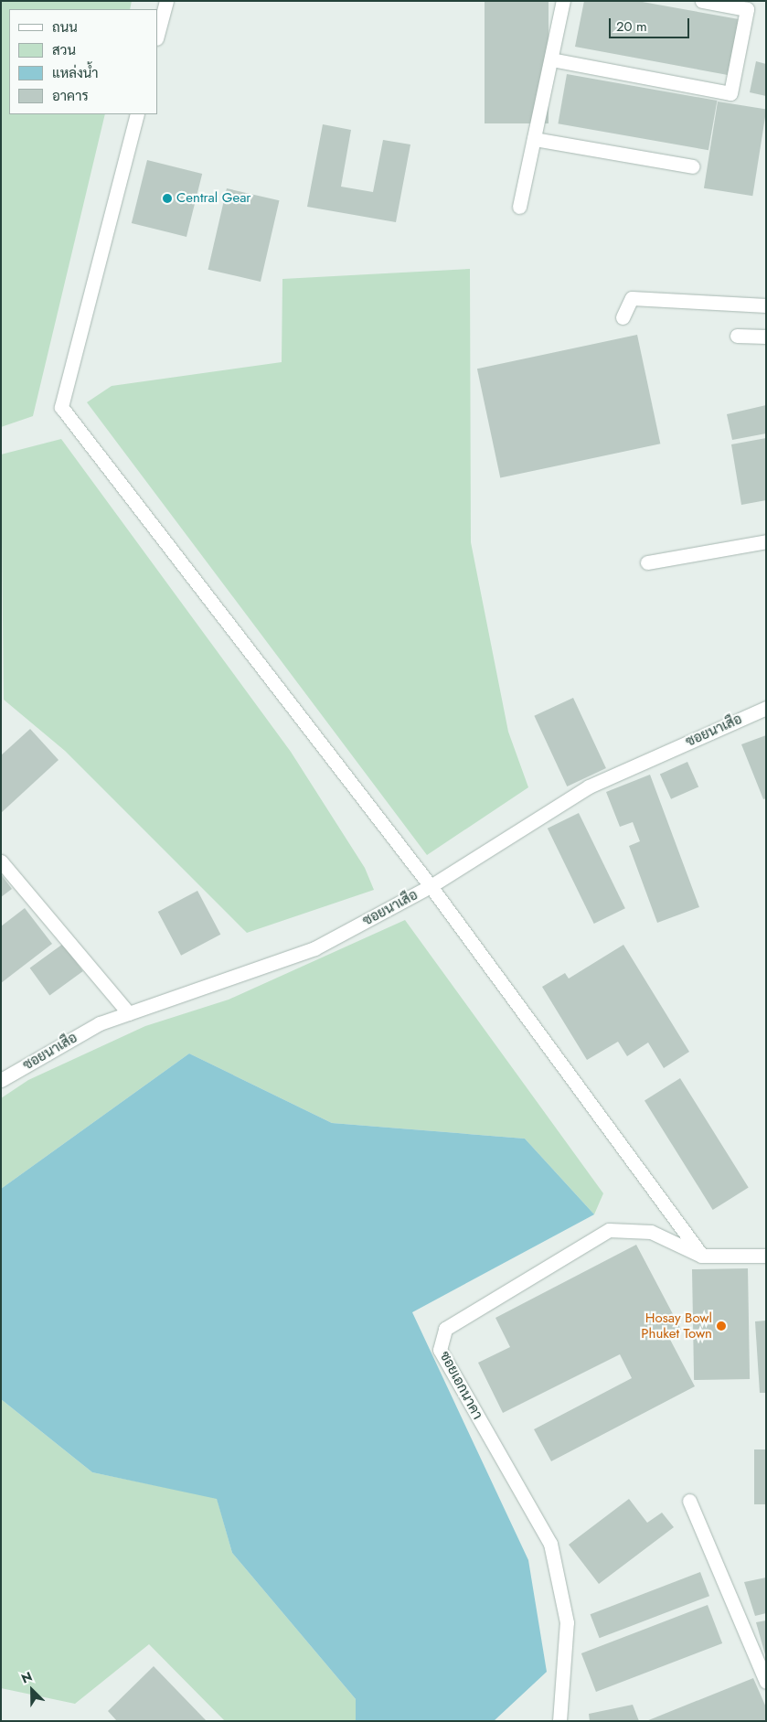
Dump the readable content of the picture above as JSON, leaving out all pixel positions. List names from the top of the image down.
{
  "streets": {
    "street": ["ซอยนาเสือ", "ซอยเอกนาคา"]
  },
  "places": ["Central Gear", "Hosay Bowl Phuket Town"],
  "legend": [
    "ถนน",
    "สวน",
    "แหล่งน้ำ",
    "อาคาร"
  ],
  "scale_bar": "20 m",
  "north": "top left"
}
